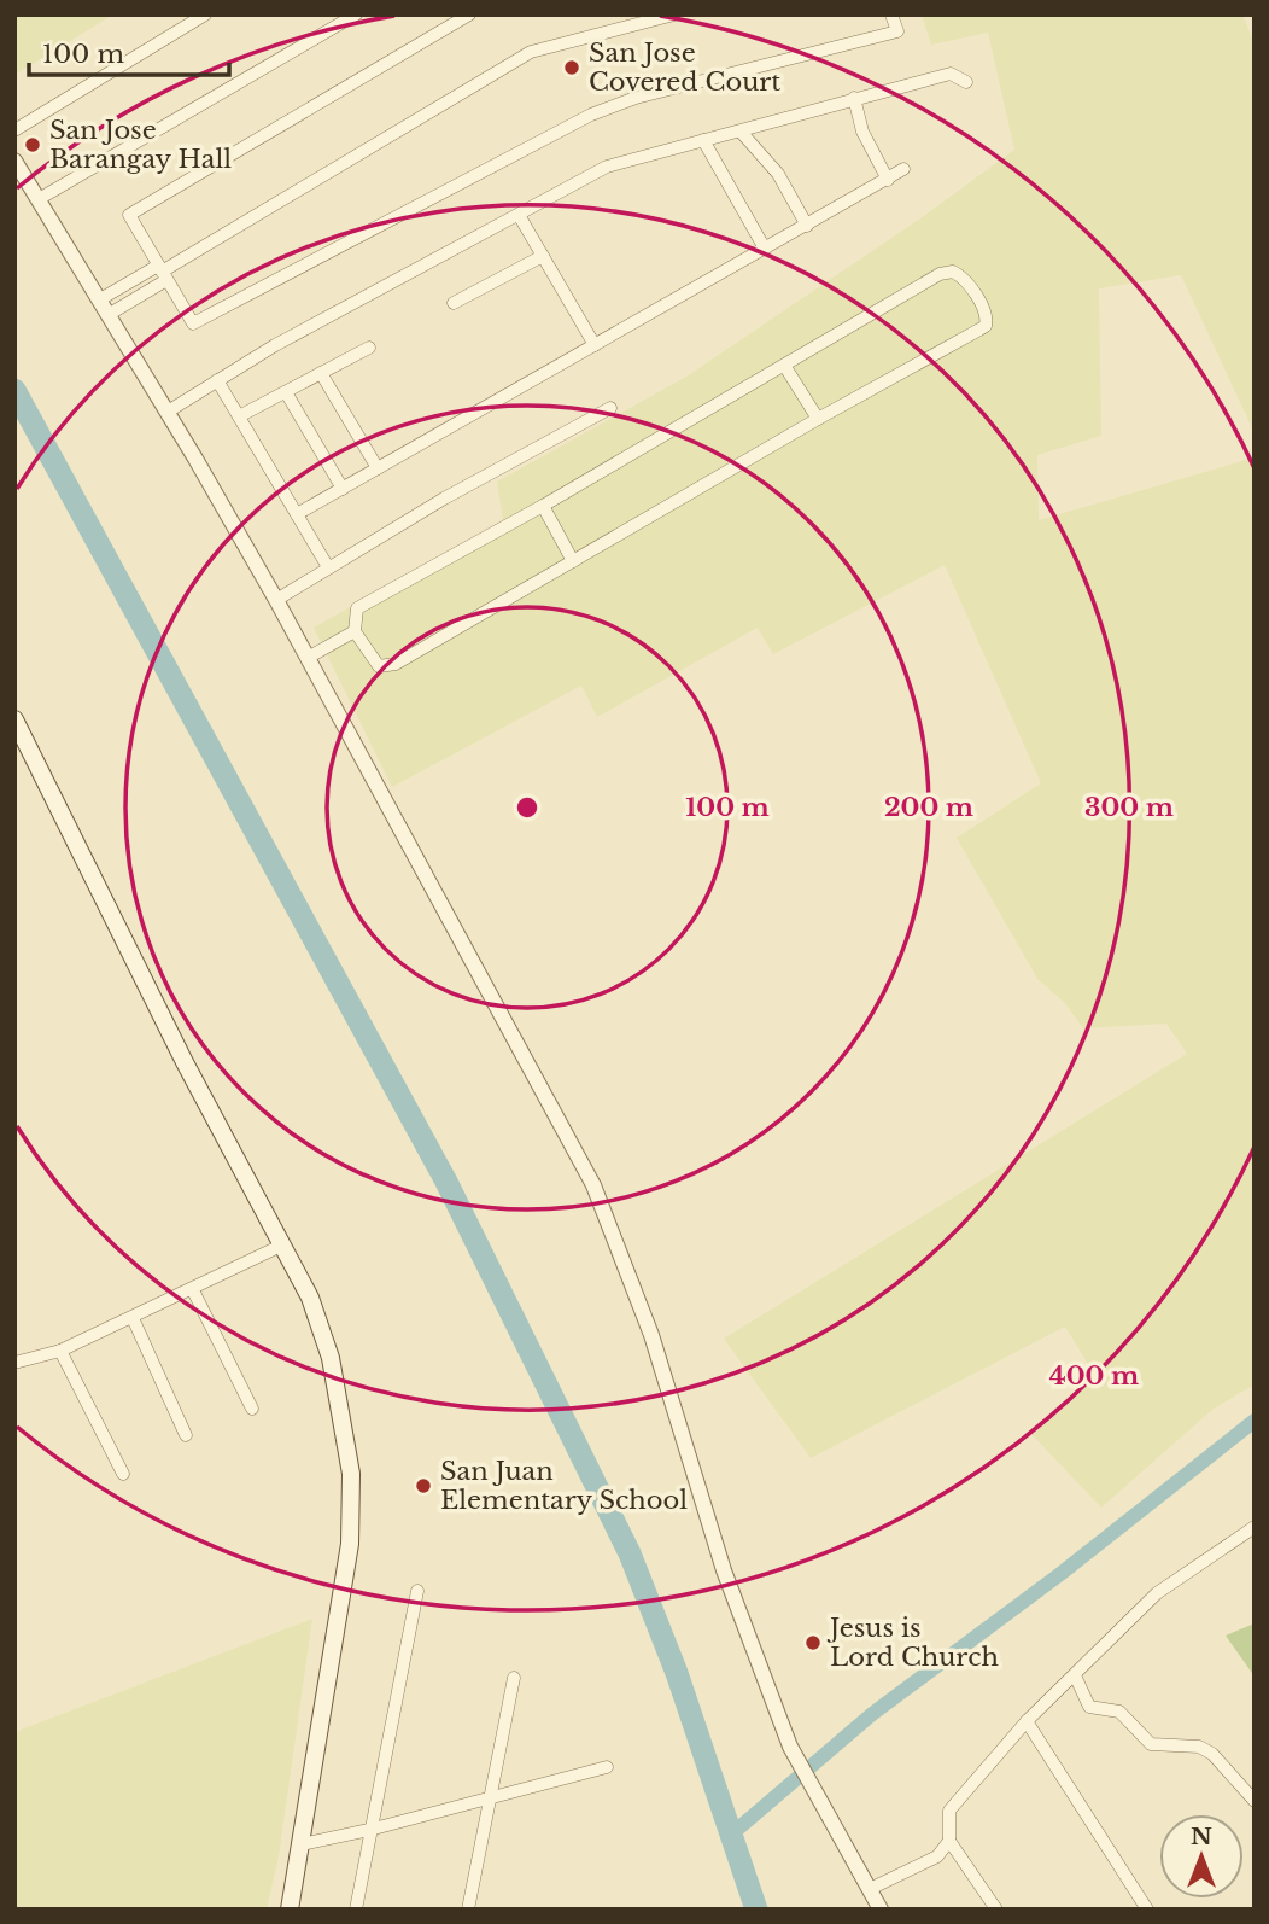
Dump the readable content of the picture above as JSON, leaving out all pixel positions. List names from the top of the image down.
{
  "places": [
    "San Jose Covered Court",
    "San Jose Barangay Hall",
    "San Juan Elementary School",
    "Jesus is Lord Church"
  ],
  "scale_bar": "100 m",
  "north": "top",
  "rings": [
    "100 m",
    "200 m",
    "300 m",
    "400 m"
  ]
}
